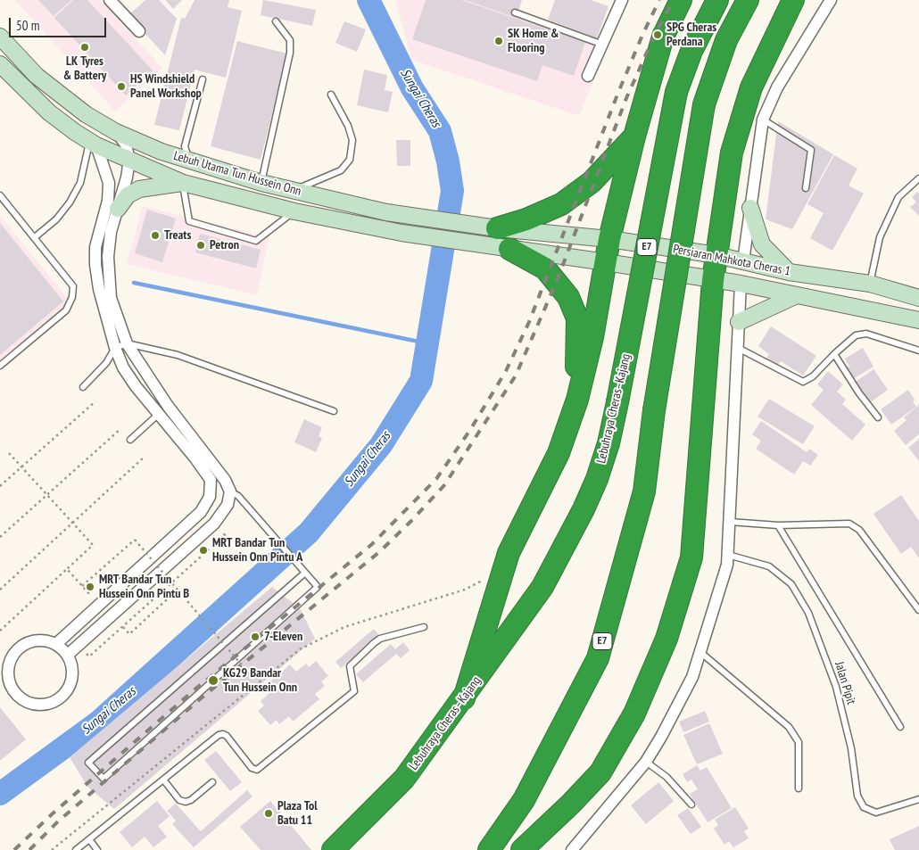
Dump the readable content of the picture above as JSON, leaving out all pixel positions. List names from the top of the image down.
{
  "streets": {
    "highway": ["E7", "Lebuhraya Cheras–Kajang"],
    "main road": ["Lebuh Utama Tun Hussein Onn", "Persiaran Mahkota Cheras 1"],
    "lane": ["Jalan Pipit"]
  },
  "crossings": [
    ["Lebuh Utama Tun Hussein Onn", "Persiaran Mahkota Cheras 1"]
  ],
  "water": ["Sungai Cheras"],
  "places": [
    "SPG Cheras Perdana",
    "SK Home & Flooring",
    "LK Tyres & Battery",
    "HS Windshield Panel Workshop",
    "Treats",
    "Petron",
    "MRT Bandar Tun Hussein Onn Pintu A",
    "MRT Bandar Tun Hussein Onn Pintu B",
    "7-Eleven",
    "KG29 Bandar Tun Hussein Onn",
    "Plaza Tol Batu 11"
  ],
  "scale_bar": "50 m"
}
